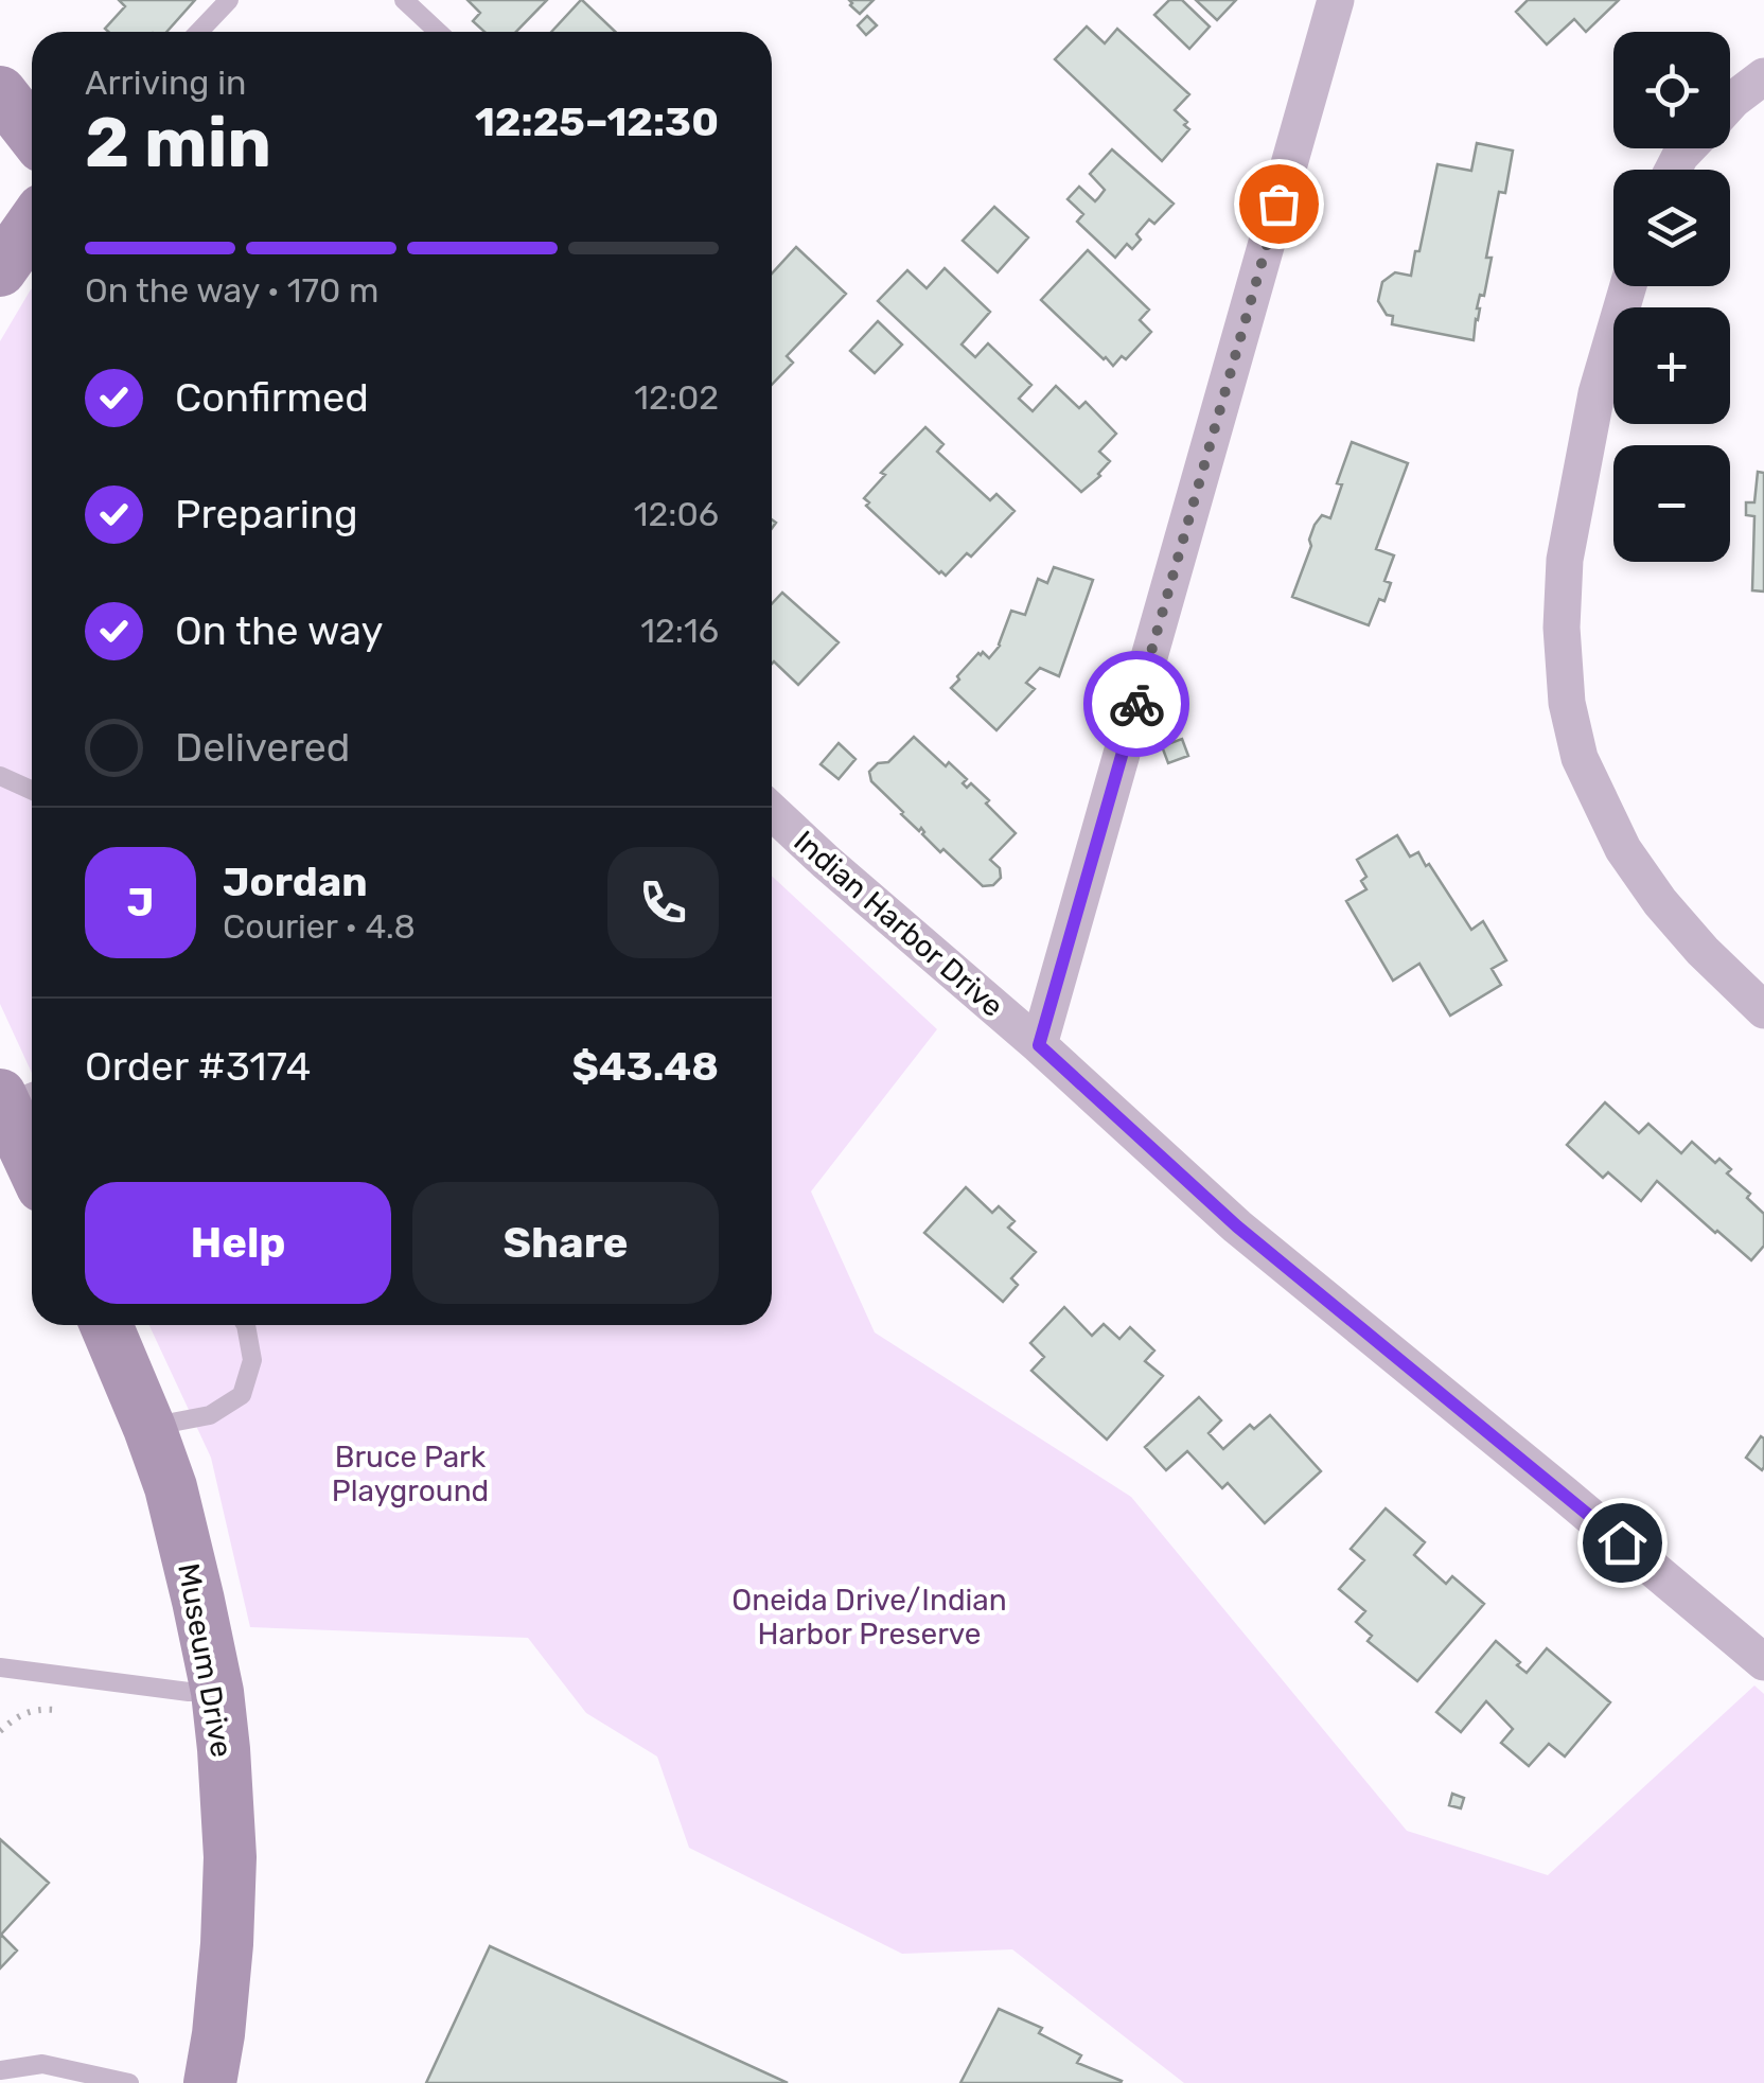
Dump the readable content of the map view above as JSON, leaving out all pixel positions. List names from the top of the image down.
{
  "streets": {
    "main road": ["Museum Drive"],
    "street": ["Indian Harbor Drive"]
  },
  "parks": ["Bruce Park Playground", "Oneida Drive/Indian Harbor Preserve"],
  "page": {
    "map_buttons": ["+", "−"],
    "heading": ["2 min", "Arriving in", "12:25–12:30"],
    "panel": [
      "Jordan",
      "Courier · 4.8",
      "Order #3174",
      "$43.48"
    ],
    "bar": "On the way · 170 m",
    "list": [
      ["Confirmed", "12:02"],
      ["Preparing", "12:06"],
      ["On the way", "12:16"],
      "Delivered"
    ],
    "round": "J",
    "buttons": ["Help", "Share"]
  }
}
